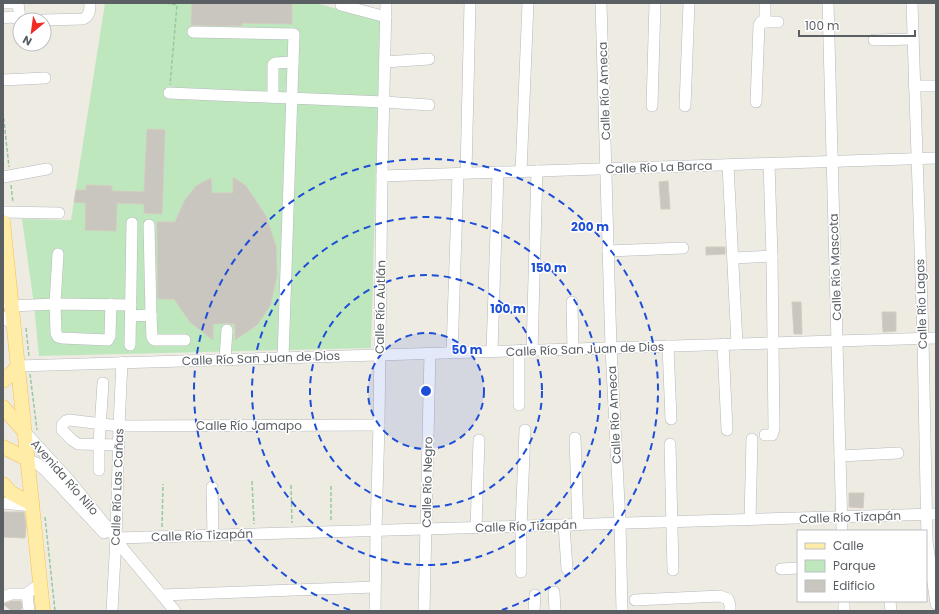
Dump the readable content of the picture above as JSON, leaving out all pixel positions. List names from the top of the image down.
{
  "streets": {
    "main road": ["Avenida Río Nilo"],
    "street": [
      "Calle Río Ameca",
      "Calle Río La Barca",
      "Calle Río Mascota",
      "Calle Río Lagos",
      "Calle Río Autlán",
      "Calle Río San Juan de Dios",
      "Calle Río Jamapo",
      "Calle Río Negro",
      "Calle Río Las Cañas",
      "Calle Río Tizapán"
    ]
  },
  "crossings": [
    ["Calle Río Ameca", "Calle Río La Barca"],
    ["Calle Río Ameca", "Calle Río San Juan de Dios"],
    ["Calle Río Ameca", "Calle Río Tizapán"],
    ["Calle Río La Barca", "Calle Río Mascota"],
    ["Calle Río La Barca", "Calle Río Lagos"],
    ["Calle Río La Barca", "Calle Río Autlán"],
    ["Calle Río Mascota", "Calle Río San Juan de Dios"],
    ["Calle Río Mascota", "Calle Río Tizapán"],
    ["Calle Río Lagos", "Calle Río San Juan de Dios"],
    ["Calle Río Lagos", "Calle Río Tizapán"],
    ["Calle Río Autlán", "Calle Río San Juan de Dios"],
    ["Calle Río Autlán", "Calle Río Jamapo"],
    ["Calle Río Autlán", "Calle Río Tizapán"],
    ["Calle Río San Juan de Dios", "Calle Río Negro"],
    ["Calle Río San Juan de Dios", "Calle Río Las Cañas"],
    ["Calle Río Jamapo", "Calle Río Las Cañas"],
    ["Avenida Río Nilo", "Calle Río Las Cañas"],
    ["Avenida Río Nilo", "Calle Río Tizapán"],
    ["Calle Río Negro", "Calle Río Tizapán"],
    ["Calle Río Las Cañas", "Calle Río Tizapán"]
  ],
  "legend": ["Calle", "Parque", "Edificio"],
  "scale_bar": "100 m",
  "north": "bottom left",
  "rings": [
    "200 m",
    "150 m",
    "100 m",
    "50 m"
  ]
}
